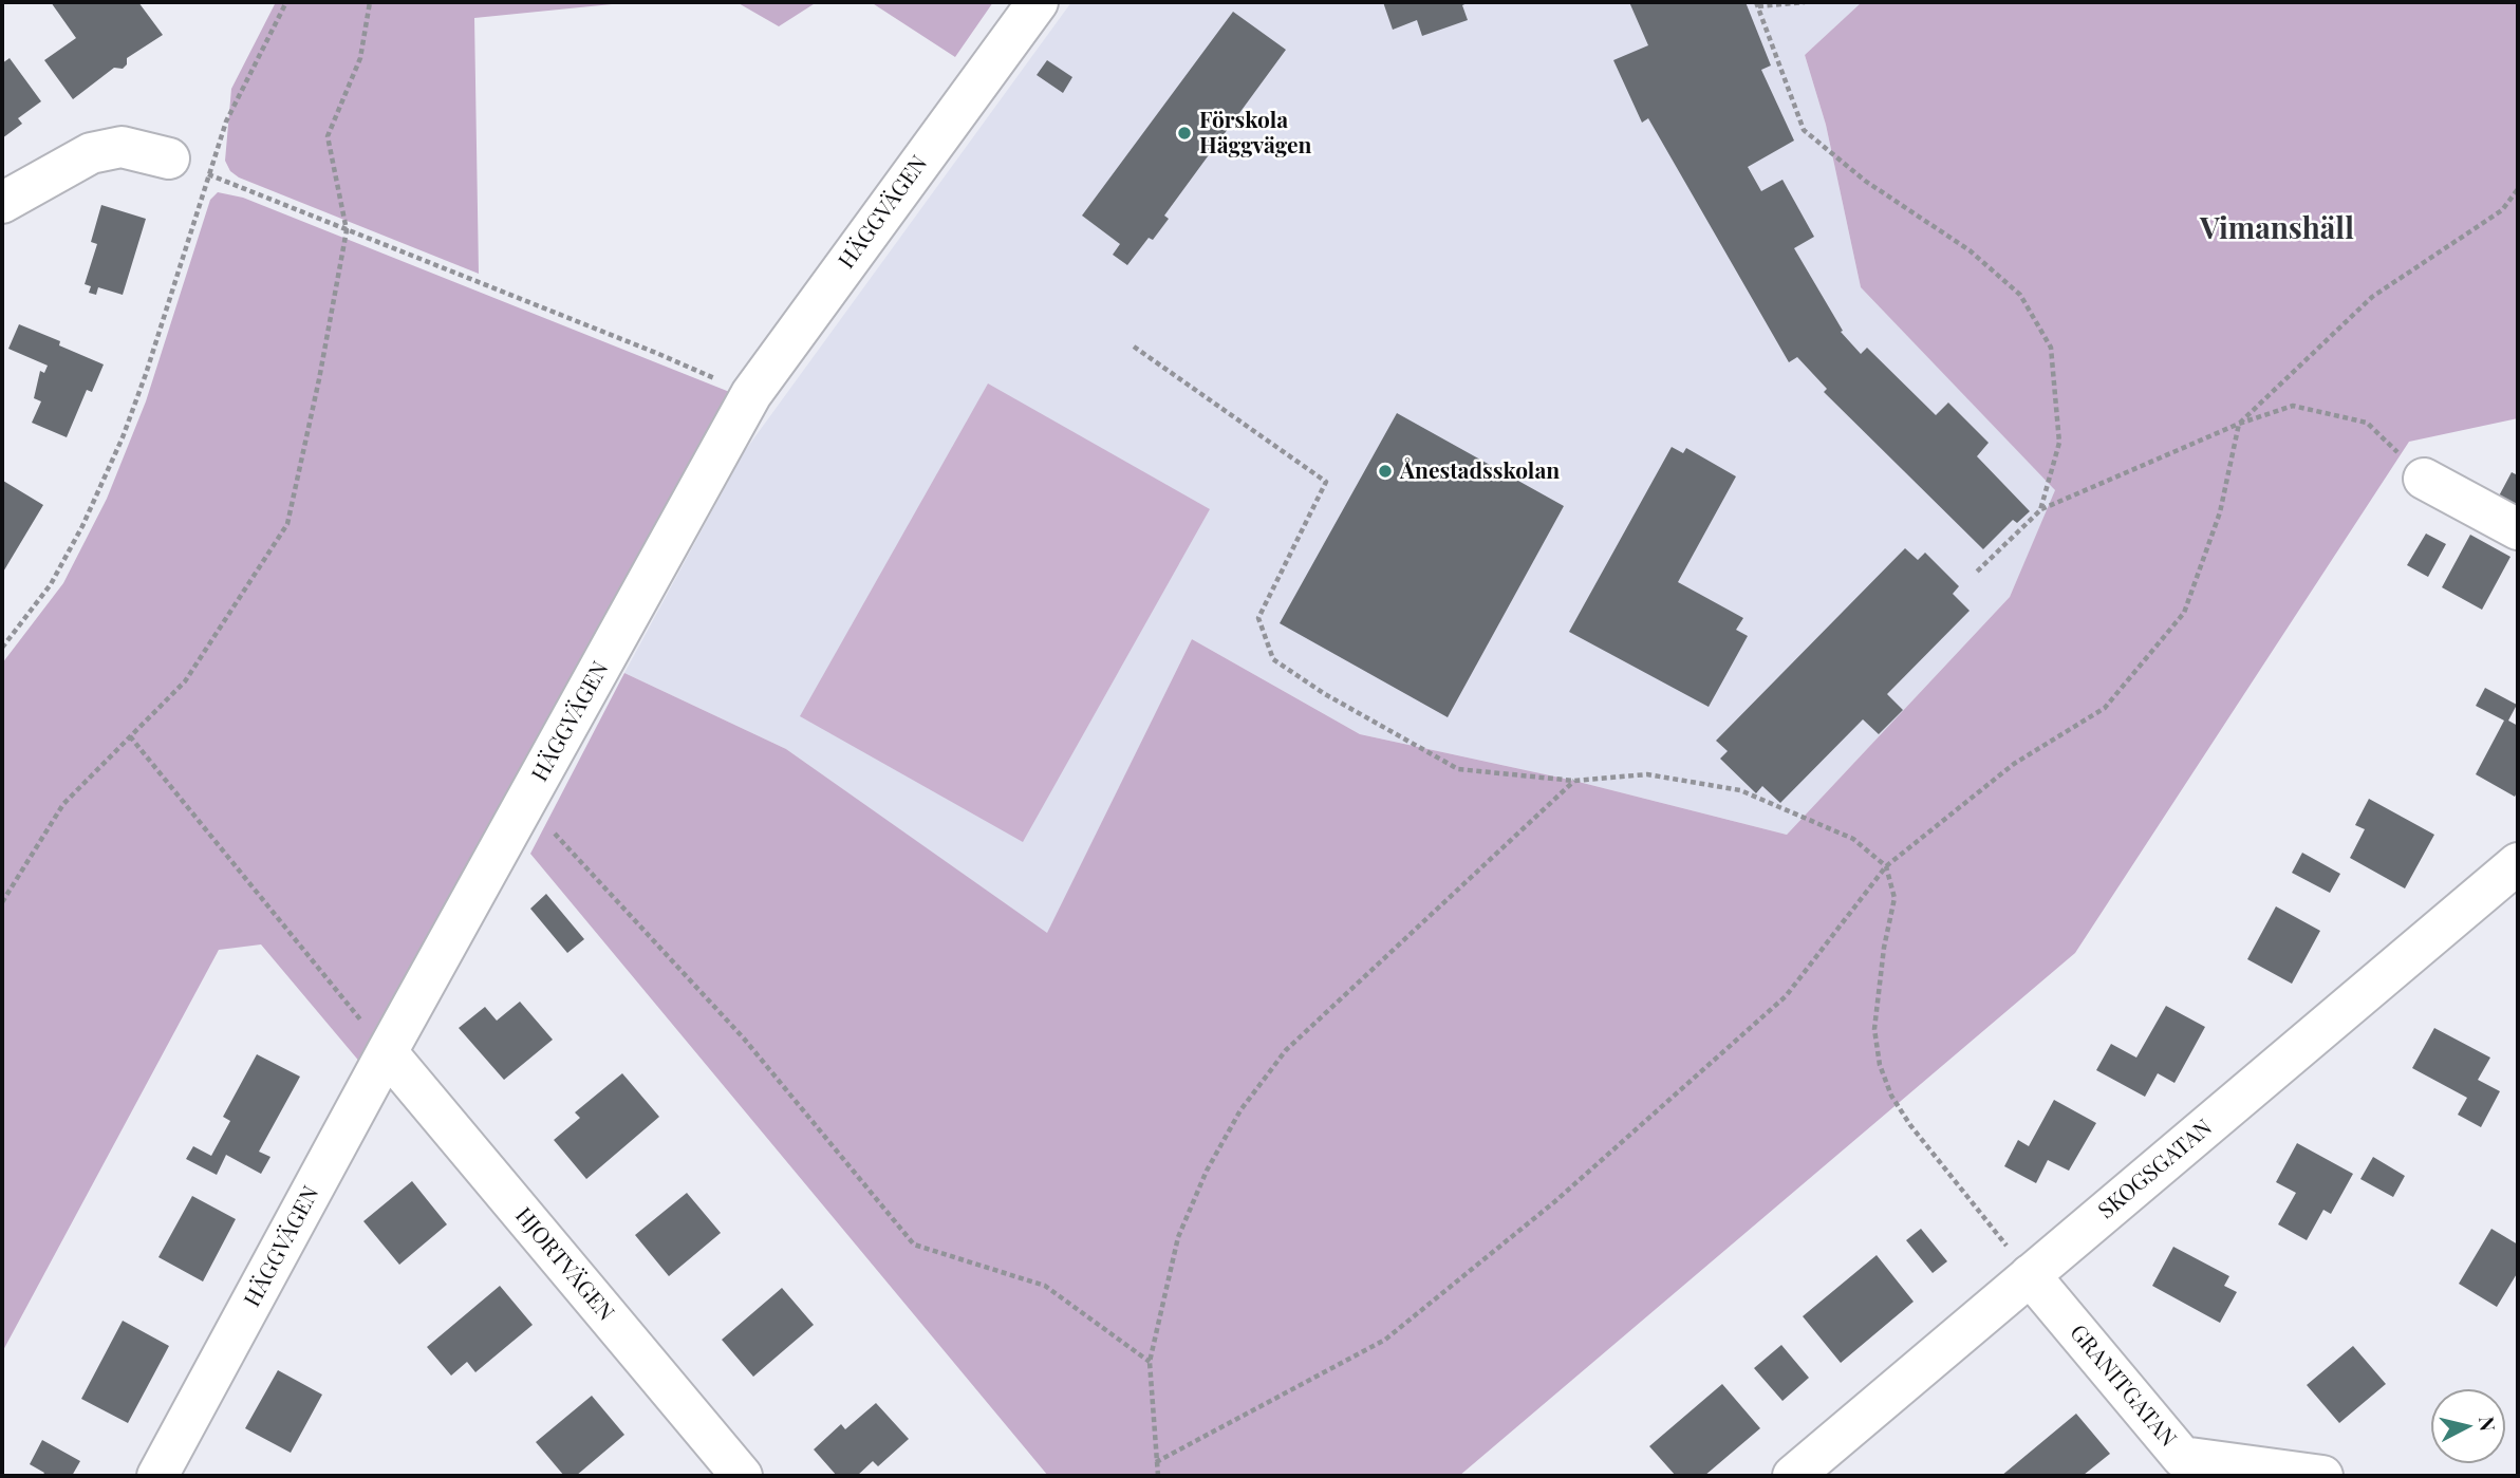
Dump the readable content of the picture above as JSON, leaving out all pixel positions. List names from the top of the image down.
{
  "streets": {
    "street": [
      "HÄGGVÄGEN",
      "SKOGSGATAN",
      "HJORTVÄGEN",
      "GRANITGATAN"
    ]
  },
  "crossings": [
    ["HÄGGVÄGEN", "HJORTVÄGEN"],
    ["SKOGSGATAN", "GRANITGATAN"]
  ],
  "districts": ["Vimanshäll"],
  "places": ["Förskola Häggvägen", "Ånestadsskolan"],
  "north": "right"
}
